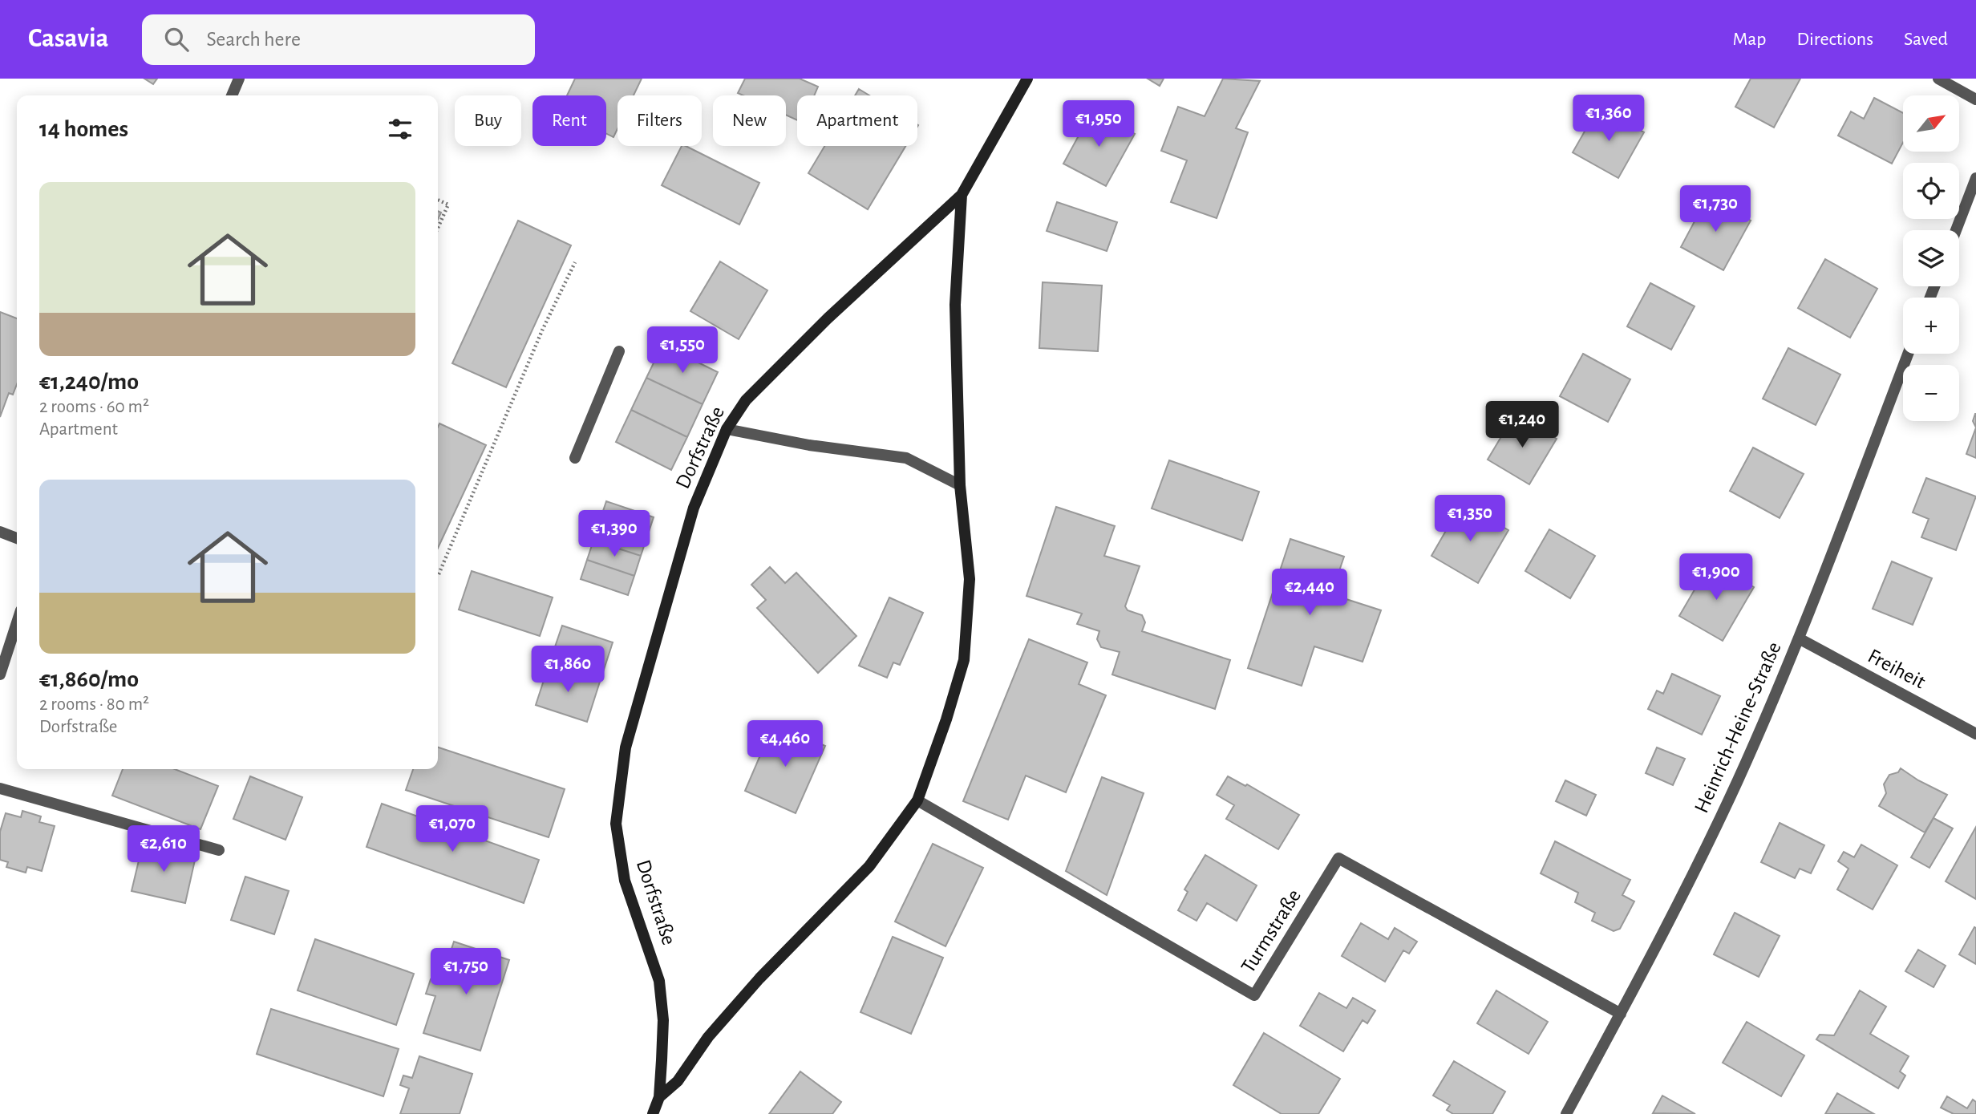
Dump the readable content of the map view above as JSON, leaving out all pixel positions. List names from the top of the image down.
{
  "streets": {
    "main road": ["Dorfstraße"],
    "street": ["Freiheit", "Heinrich-Heine-Straße", "Turmstraße"]
  },
  "crossings": [
    ["Dorfstraße", "Turmstraße"],
    ["Freiheit", "Heinrich-Heine-Straße"],
    ["Heinrich-Heine-Straße", "Turmstraße"]
  ],
  "north": "top right",
  "page": {
    "header": "Casavia",
    "search": "Search here",
    "nav": ["Map", "Directions", "Saved"],
    "price": [
      "€1,360",
      "€1,950",
      "€1,730",
      "€1,550",
      "€1,240",
      "€1,350",
      "€1,390",
      "€1,900",
      "€2,440",
      "€1,860",
      "€4,460",
      "€1,070",
      "€2,610",
      "€1,750"
    ],
    "map_buttons": ["+", "−"],
    "chip": [
      "Buy",
      "Rent",
      "Filters",
      "New",
      "Apartment"
    ],
    "heading": "14 homes",
    "list": [
      {
        "name": "€1,240/mo",
        "note": "2 rooms · 60 m² · Apartment"
      },
      {
        "name": "€1,860/mo",
        "note": "2 rooms · 80 m² · Dorfstraße"
      }
    ]
  }
}
